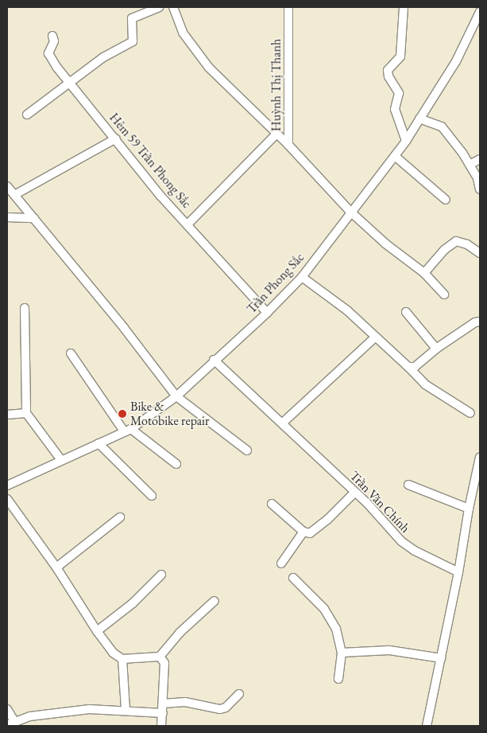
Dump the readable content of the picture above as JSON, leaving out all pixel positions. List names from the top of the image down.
{
  "streets": {
    "street": [
      "Huỳnh Thị Thanh",
      "Hẻm 59 Trần Phong Sắc",
      "Trần Phong Sắc",
      "Trần Văn Chính"
    ]
  },
  "crossings": [
    ["Huỳnh Thị Thanh", "Trần Phong Sắc"],
    ["Hẻm 59 Trần Phong Sắc", "Trần Phong Sắc"],
    ["Trần Phong Sắc", "Trần Văn Chính"]
  ],
  "places": ["Bike & Motobike repair"]
}
